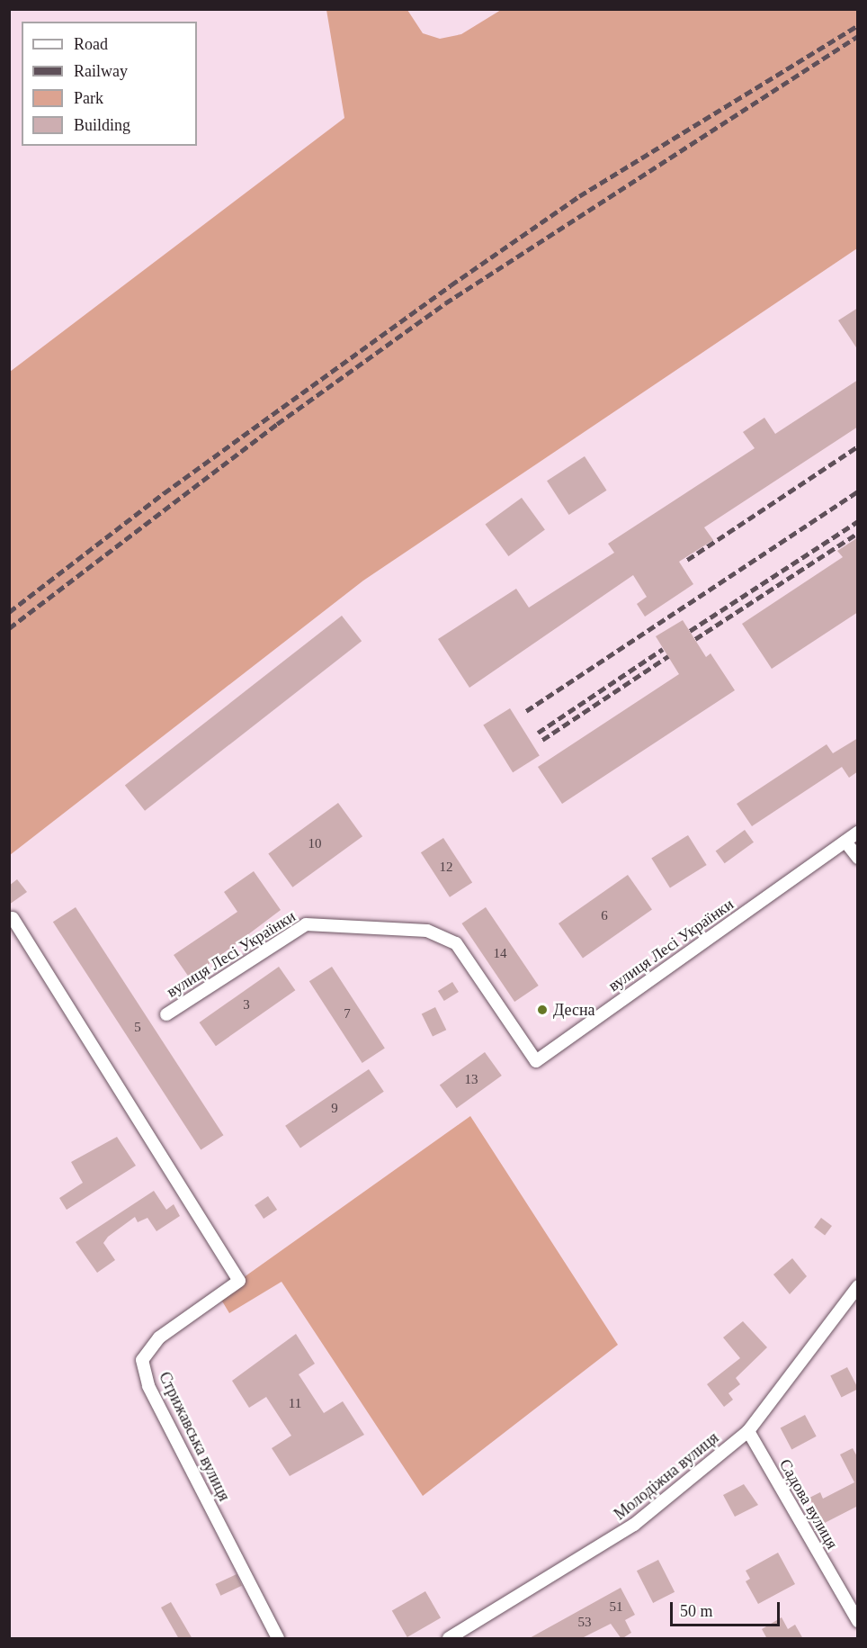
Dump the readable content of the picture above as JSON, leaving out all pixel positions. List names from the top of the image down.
{
  "streets": {
    "street": [
      "вулиця Лесі Українки",
      "Стрижавська вулиця",
      "Молодіжна вулиця",
      "Садова вулиця"
    ]
  },
  "crossings": [
    ["Молодіжна вулиця", "Садова вулиця"]
  ],
  "places": ["Десна"],
  "house_numbers": [
    "10",
    "12",
    "6",
    "14",
    "3",
    "7",
    "5",
    "13",
    "9",
    "11",
    "51",
    "53"
  ],
  "legend": [
    "Road",
    "Railway",
    "Park",
    "Building"
  ],
  "scale_bar": "50 m"
}
